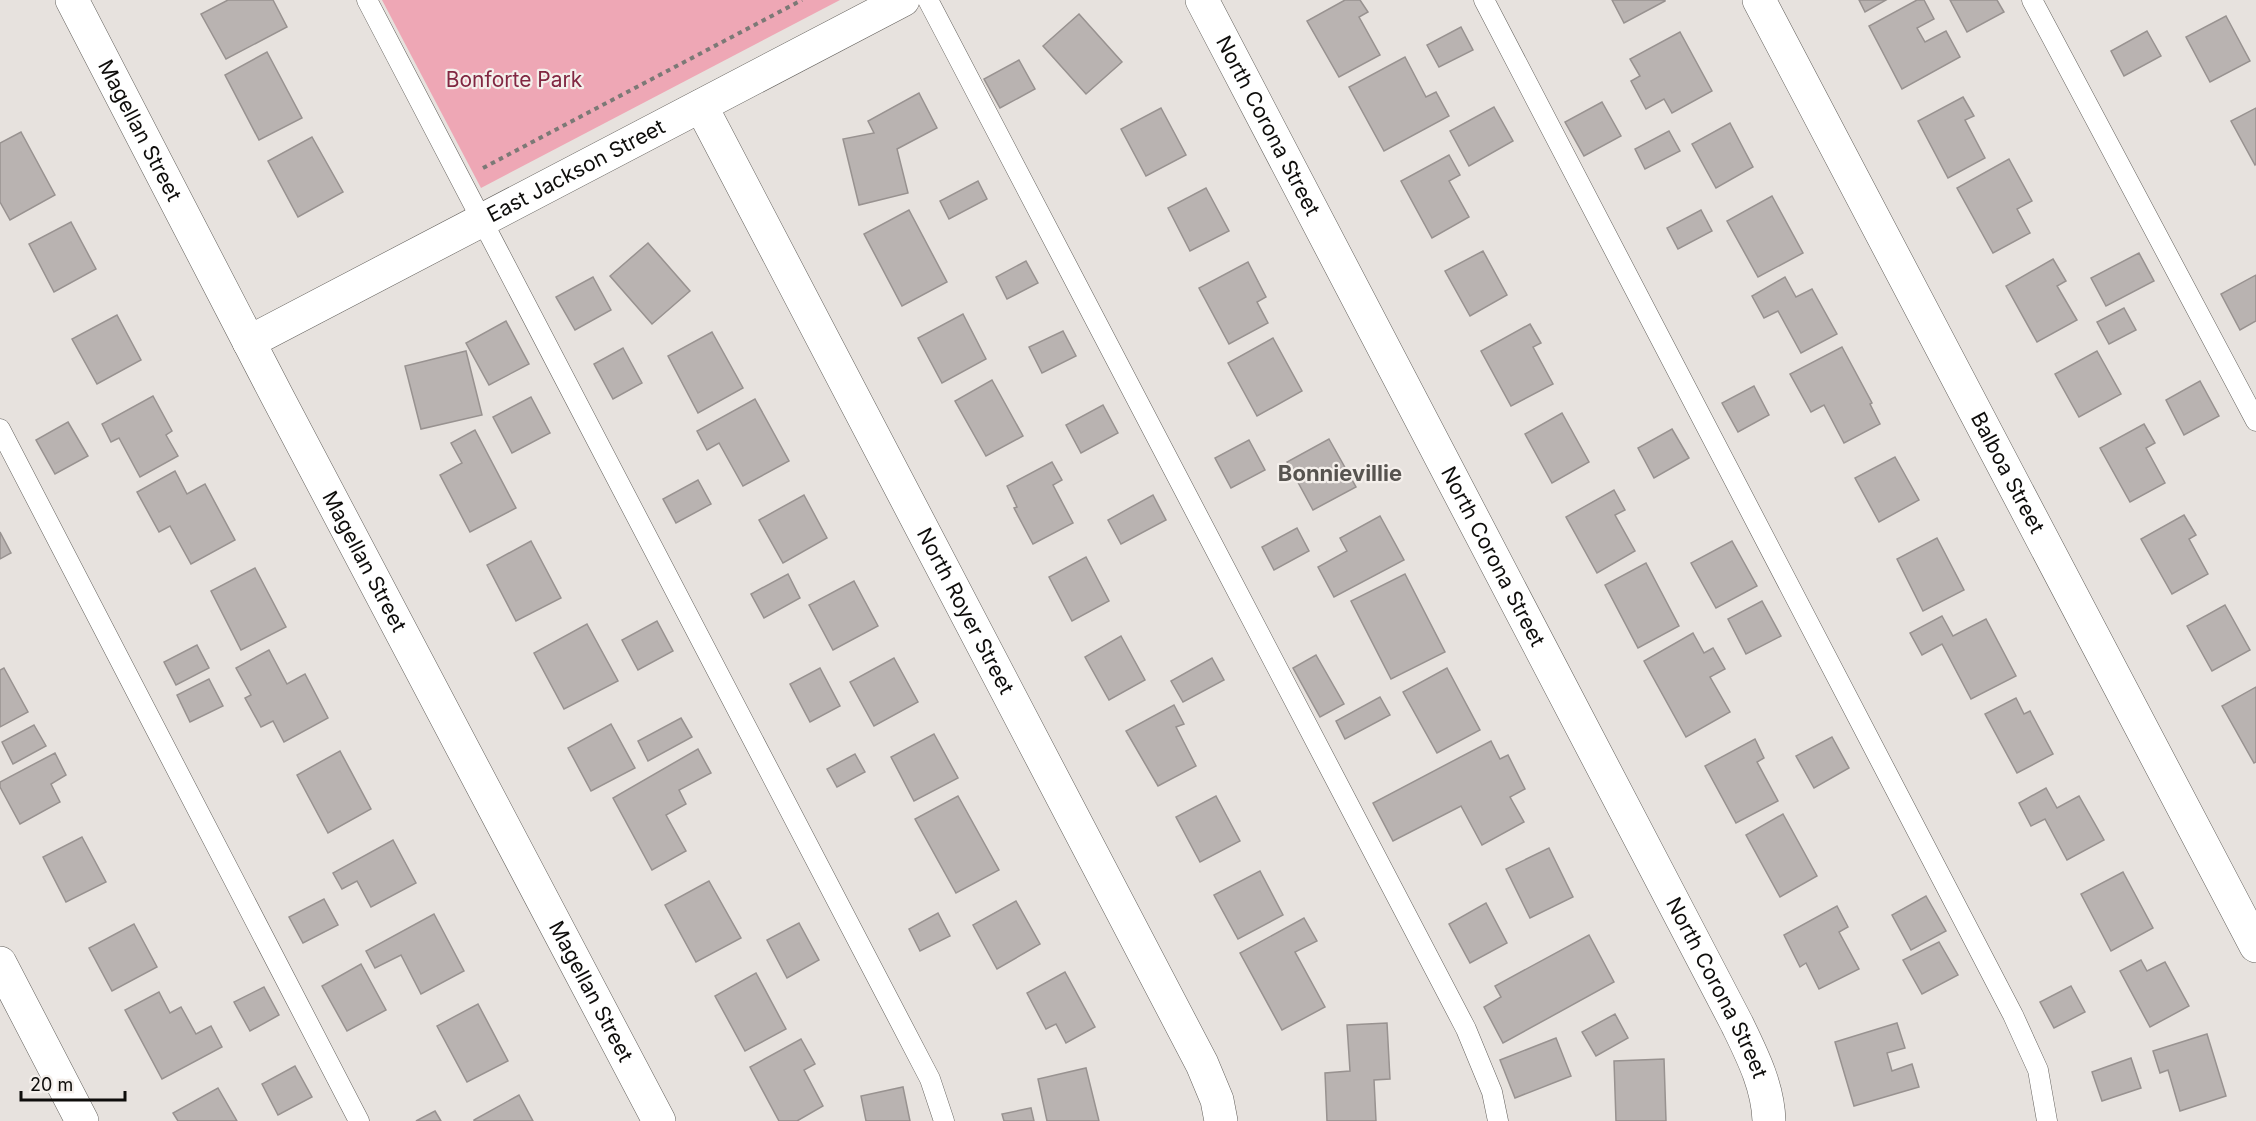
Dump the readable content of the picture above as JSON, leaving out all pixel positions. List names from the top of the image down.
{
  "streets": {
    "street": [
      "North Corona Street",
      "Magellan Street",
      "East Jackson Street",
      "Balboa Street",
      "North Royer Street"
    ]
  },
  "crossings": [
    ["Magellan Street", "East Jackson Street"],
    ["East Jackson Street", "North Royer Street"]
  ],
  "districts": ["Bonnievillie"],
  "parks": ["Bonforte Park"],
  "scale_bar": "20 m"
}
